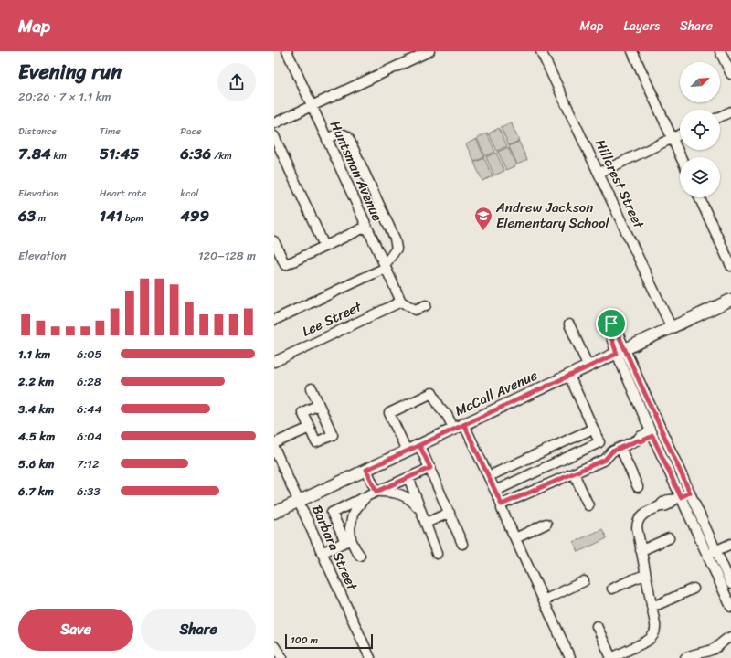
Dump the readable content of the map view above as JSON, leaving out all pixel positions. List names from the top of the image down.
{
  "streets": {
    "main road": ["McCall Avenue"],
    "street": [
      "Huntsman Avenue",
      "Hillcrest Street",
      "Lee Street",
      "Barbara Street"
    ]
  },
  "crossings": [
    ["Huntsman Avenue", "Lee Street"],
    ["Hillcrest Street", "McCall Avenue"],
    ["McCall Avenue", "Barbara Street"]
  ],
  "places": {
    "school or university": ["Andrew Jackson Elementary School"]
  },
  "scale_bar": "100 m",
  "north": "top right",
  "page": {
    "header": "Map",
    "nav": ["Map", "Layers", "Share"],
    "heading": ["Evening run", "20:26 · 7 × 1.1 km"],
    "stats": [
      ["Distance", "7.84 km"],
      ["Time", "51:45"],
      ["Pace", "6:36 /km"],
      ["Elevation", "63 m"],
      ["Heart rate", "141 bpm"],
      ["kcal", "499"]
    ],
    "chart": ["Elevation", "120–128 m"],
    "list": [
      {
        "name": "1.1 km",
        "note": "6:05"
      },
      {
        "name": "2.2 km",
        "note": "6:28"
      },
      {
        "name": "3.4 km",
        "note": "6:44"
      },
      {
        "name": "4.5 km",
        "note": "6:04"
      },
      {
        "name": "5.6 km",
        "note": "7:12"
      },
      {
        "name": "6.7 km",
        "note": "6:33"
      }
    ],
    "buttons": ["Save", "Share"],
    "scale": "100 m"
  }
}
